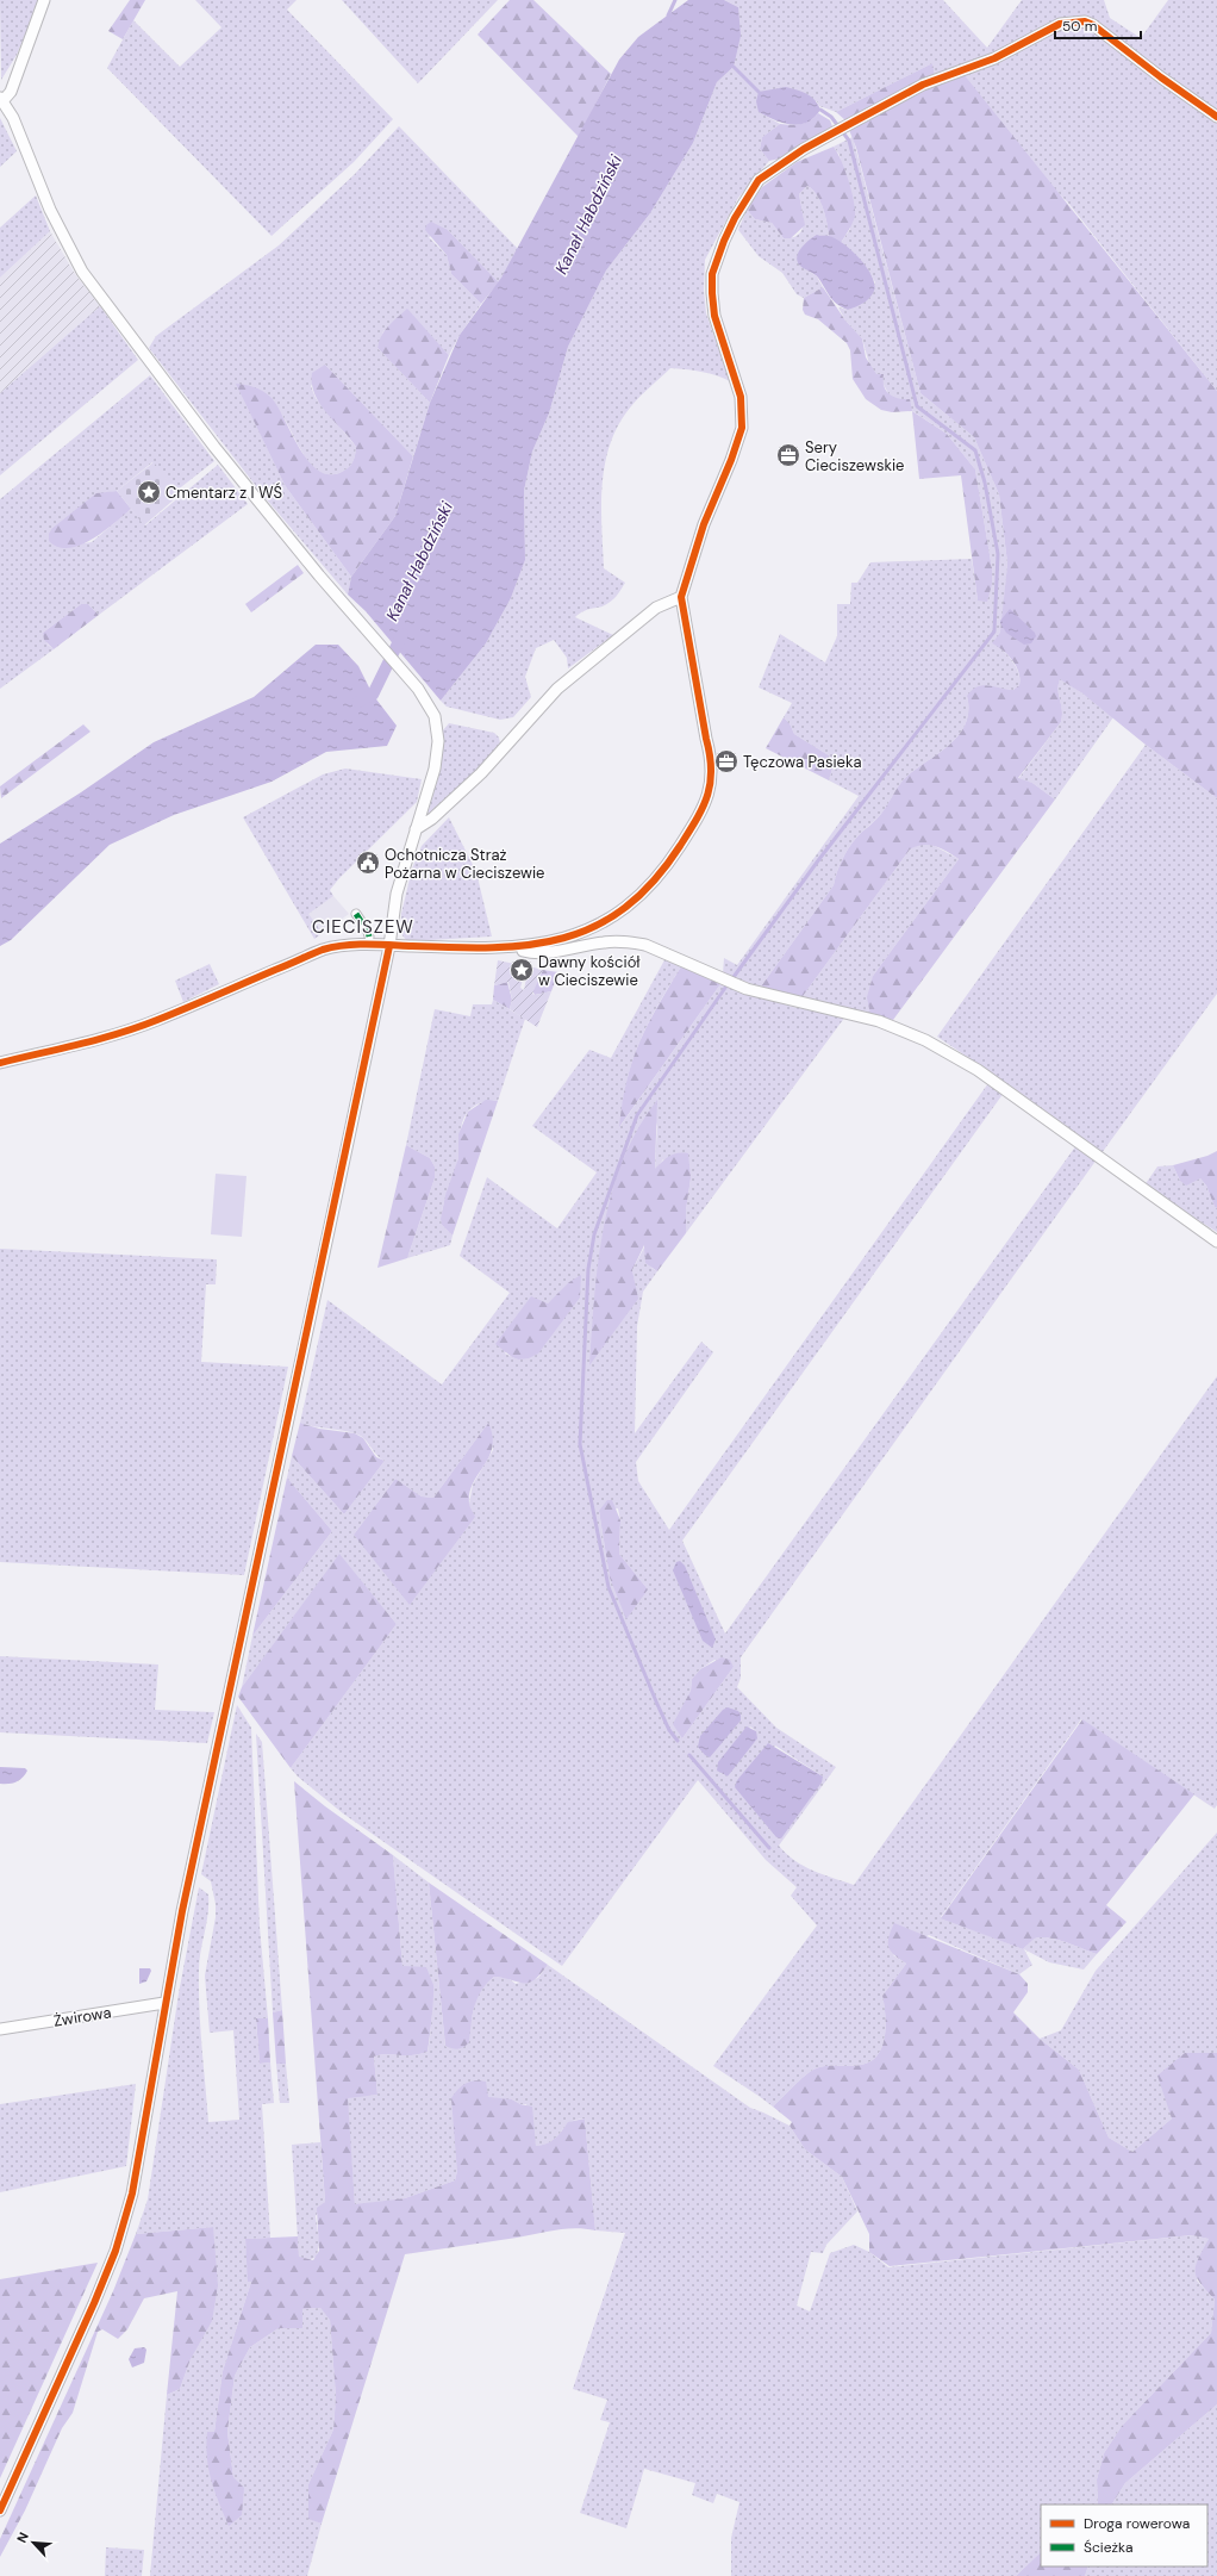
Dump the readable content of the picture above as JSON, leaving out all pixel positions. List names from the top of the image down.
{
  "streets": {
    "street": ["Żwirowa"]
  },
  "districts": ["CIECISZEW"],
  "water": ["Kanał Habdziński"],
  "places": {
    "office": ["Sery Cieciszewskie", "Tęczowa Pasieka"],
    "place": ["Cmentarz z I WŚ", "Dawny kościół w Cieciszewie"],
    "public building": ["Ochotnicza Straż Pożarna w Cieciszewie"]
  },
  "legend": ["Droga rowerowa", "Ścieżka"],
  "scale_bar": "50 m",
  "north": "top left"
}
